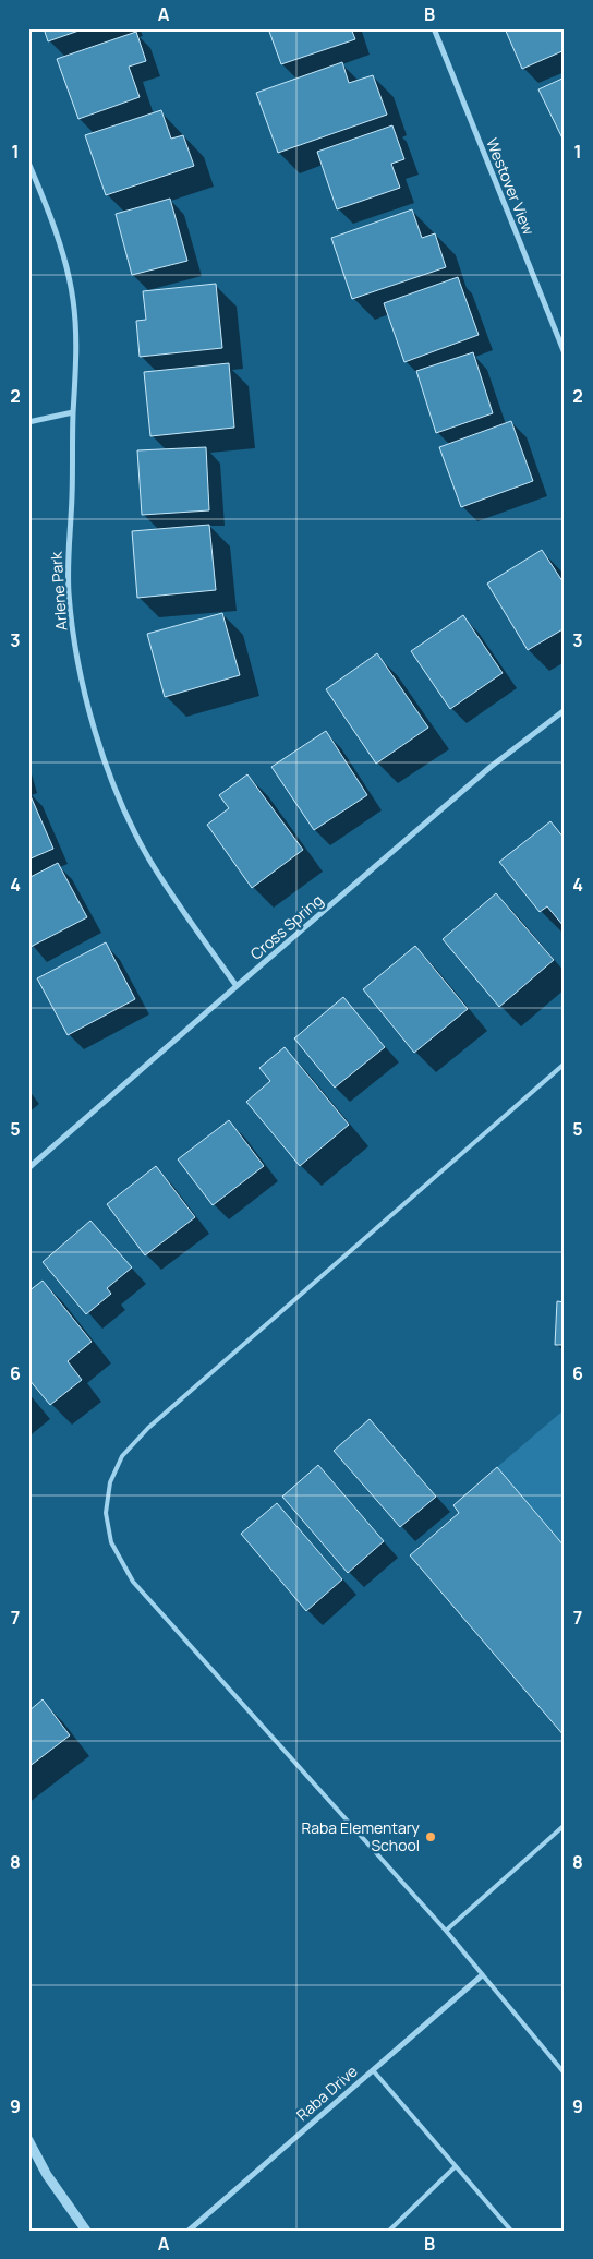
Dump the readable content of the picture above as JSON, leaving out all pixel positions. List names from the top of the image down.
{
  "streets": {
    "street": [
      "Westover View",
      "Arlene Park",
      "Cross Spring",
      "Raba Drive"
    ]
  },
  "crossings": [
    ["Arlene Park", "Cross Spring"]
  ],
  "places": ["Raba Elementary School"],
  "grid": {
    "columns": ["A", "B"],
    "rows": [
      "1",
      "2",
      "3",
      "4",
      "5",
      "6",
      "7",
      "8",
      "9"
    ]
  }
}
